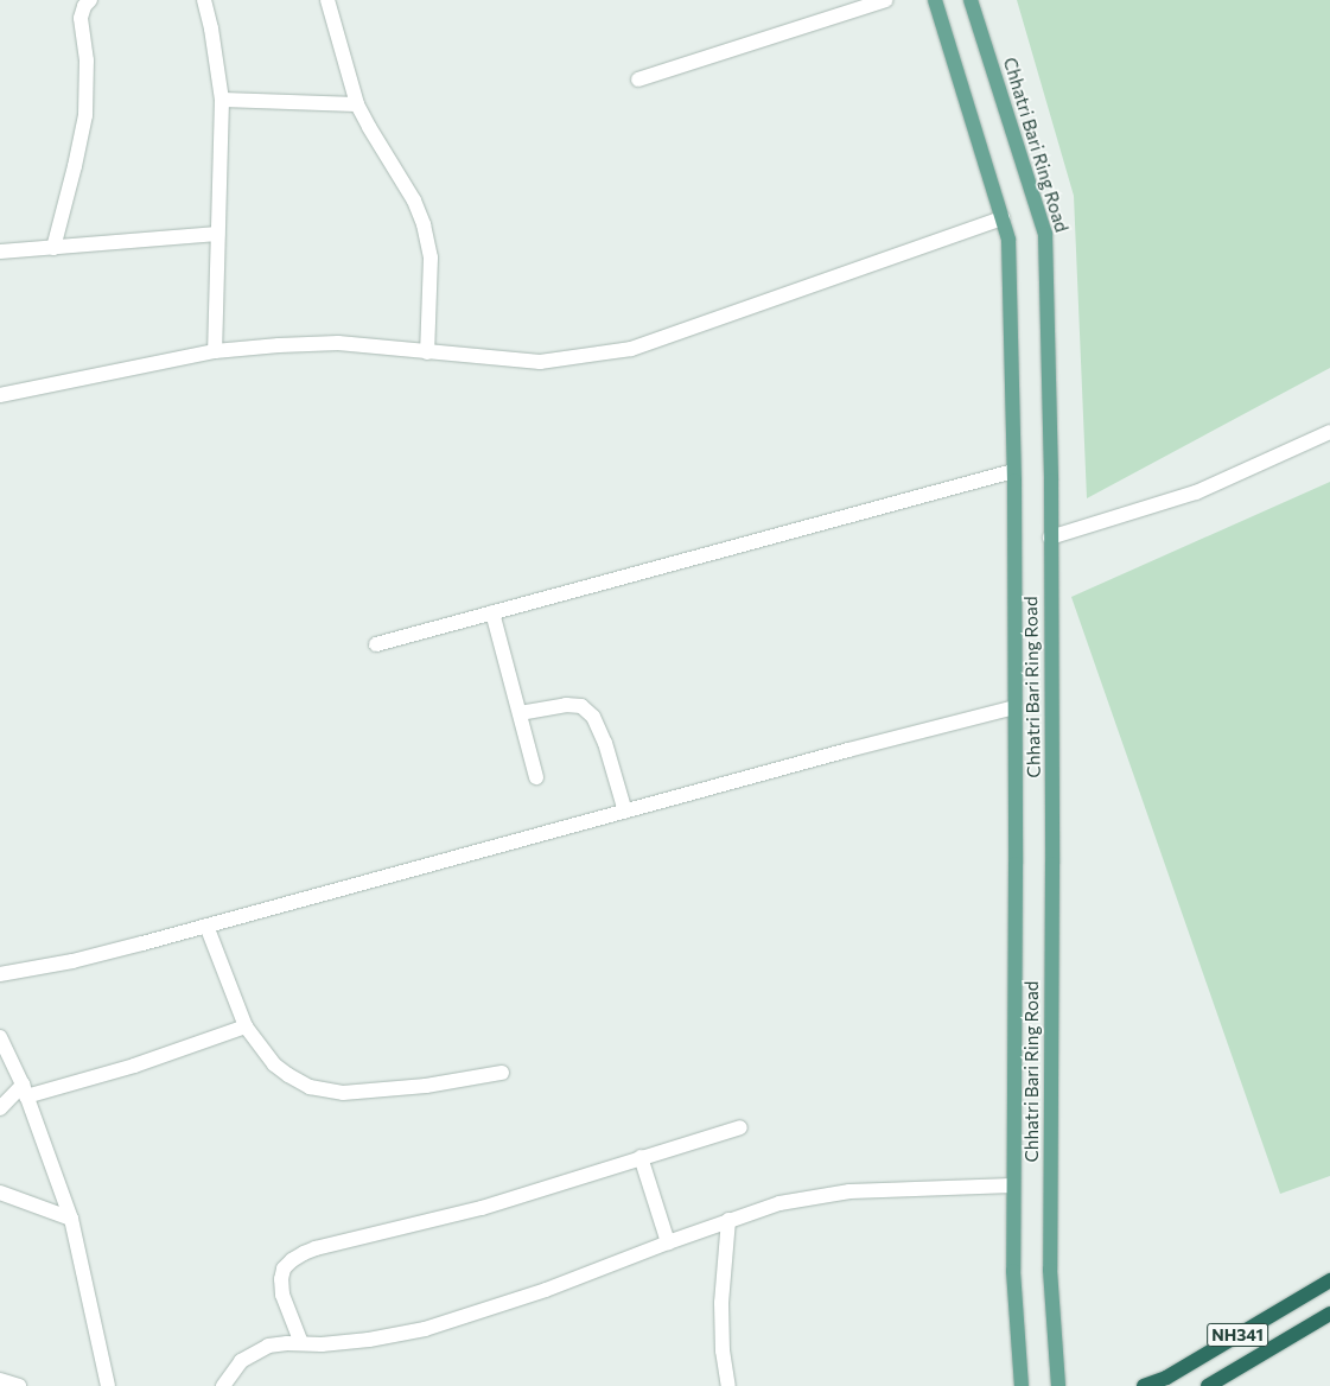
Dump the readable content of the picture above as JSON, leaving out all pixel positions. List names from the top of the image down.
{
  "streets": {
    "highway": ["NH341"],
    "main road": ["Chhatri Bari Ring Road"]
  }
}
